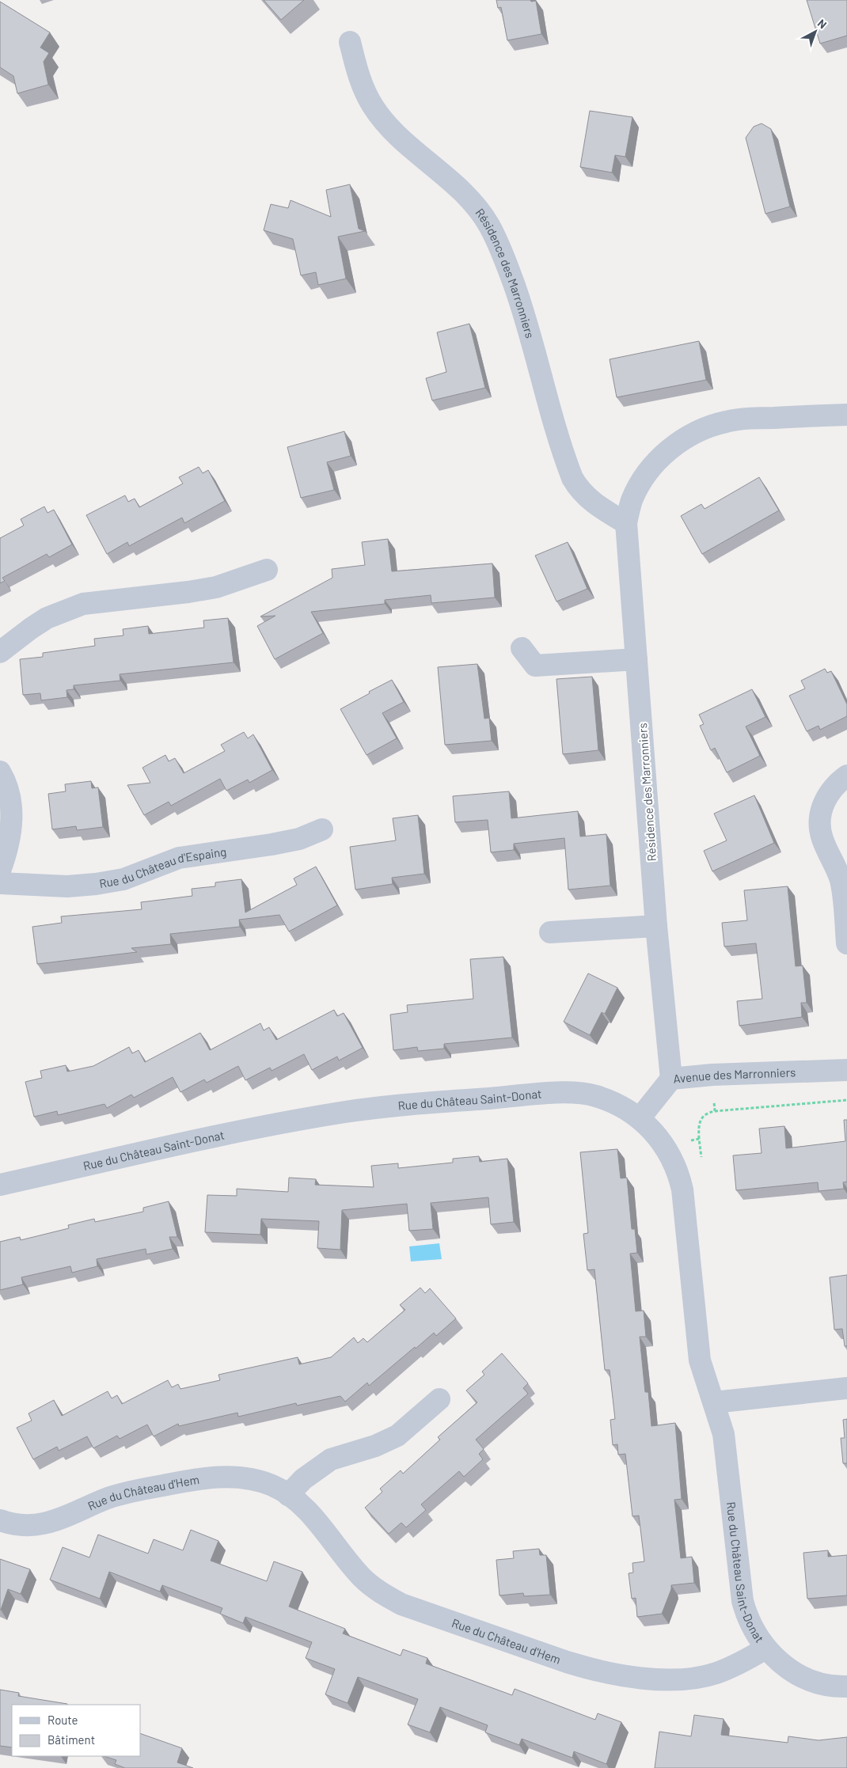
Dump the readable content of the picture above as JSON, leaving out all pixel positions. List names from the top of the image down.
{
  "streets": {
    "street": [
      "Résidence des Marronniers",
      "Rue du Château d'Espaing",
      "Avenue des Marronniers",
      "Rue du Château Saint-Donat",
      "Rue du Château d'Hem"
    ]
  },
  "crossings": [
    ["Résidence des Marronniers", "Avenue des Marronniers"],
    ["Avenue des Marronniers", "Rue du Château Saint-Donat"],
    ["Rue du Château Saint-Donat", "Rue du Château d'Hem"]
  ],
  "legend": ["Route", "Bâtiment"],
  "north": "top right"
}
